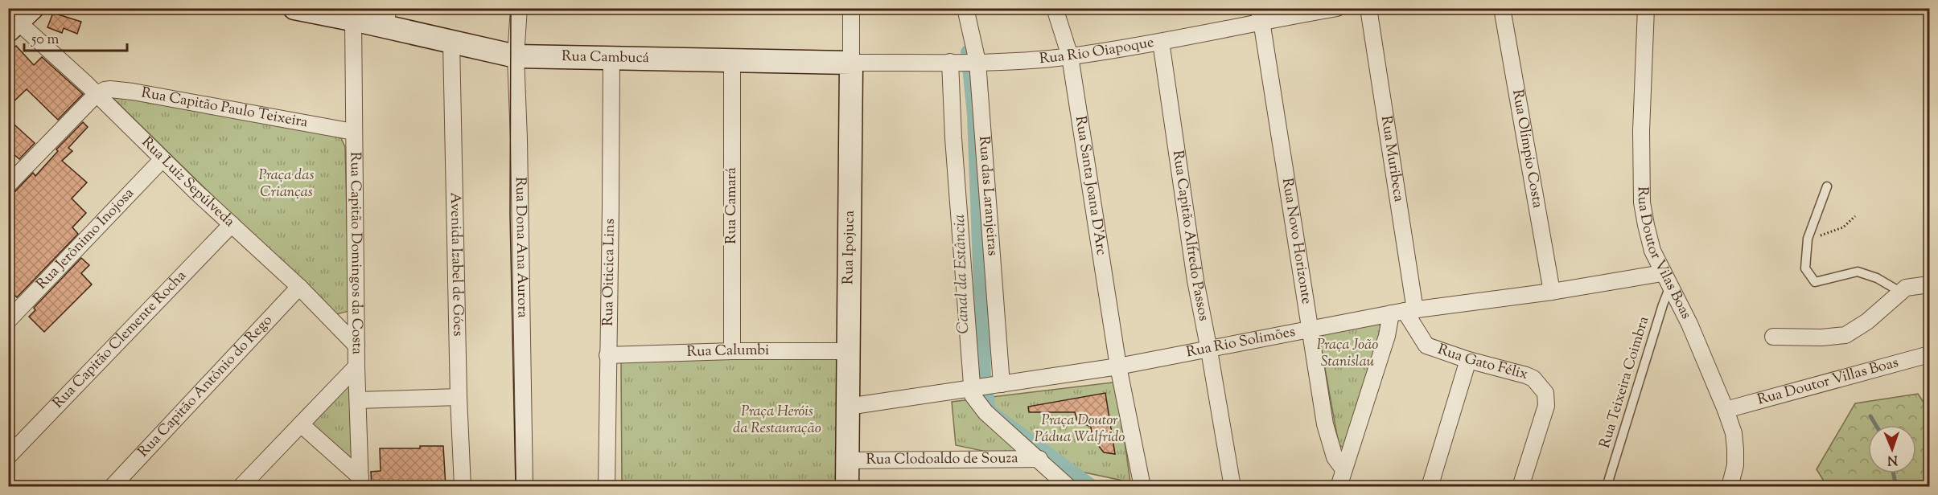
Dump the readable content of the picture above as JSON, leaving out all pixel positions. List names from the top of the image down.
{
  "streets": {
    "main road": ["Rua Cambucá", "Rua Ipojuca"],
    "street": [
      "Rua Rio Oiapoque",
      "Rua Capitão Paulo Teixeira",
      "Rua Olímpio Costa",
      "Rua Muribeca",
      "Rua Luiz Sepúlveda",
      "Rua Santa Joana D'Arc",
      "Rua das Laranjeiras",
      "Rua Camará",
      "Rua Capitão Alfredo Passos",
      "Rua Jerônimo Inojosa",
      "Rua Novo Horizonte",
      "Rua Dona Ana Aurora",
      "Rua Doutor Vilas Boas",
      "Rua Capitão Domingos da Costa",
      "Avenida Izabel de Góes",
      "Rua Oiticica Lins",
      "Rua Capitão Clemente Rocha",
      "Rua Rio Solimões",
      "Rua Calumbi",
      "Rua Gato Félix",
      "Rua Doutor Villas Boas",
      "Rua Capitão Antônio do Rego",
      "Rua Clodoaldo de Souza"
    ],
    "lane": ["Rua Teixeira Coimbra"]
  },
  "crossings": [
    ["Rua Rio Oiapoque", "Rua Cambucá"],
    ["Rua Rio Oiapoque", "Rua Santa Joana D'Arc"],
    ["Rua Rio Oiapoque", "Rua das Laranjeiras"],
    ["Rua Rio Oiapoque", "Rua Capitão Alfredo Passos"],
    ["Rua Rio Oiapoque", "Rua Novo Horizonte"],
    ["Rua Rio Oiapoque", "Rua Ipojuca"],
    ["Rua Cambucá", "Rua Camará"],
    ["Rua Cambucá", "Rua Dona Ana Aurora"],
    ["Rua Cambucá", "Rua Ipojuca"],
    ["Rua Cambucá", "Rua Capitão Domingos da Costa"],
    ["Rua Cambucá", "Avenida Izabel de Góes"],
    ["Rua Cambucá", "Rua Oiticica Lins"],
    ["Rua Capitão Paulo Teixeira", "Rua Luiz Sepúlveda"],
    ["Rua Capitão Paulo Teixeira", "Rua Capitão Domingos da Costa"],
    ["Rua Olímpio Costa", "Rua Rio Solimões"],
    ["Rua Muribeca", "Rua Rio Solimões"],
    ["Rua Muribeca", "Rua Gato Félix"],
    ["Rua Luiz Sepúlveda", "Rua Jerônimo Inojosa"],
    ["Rua Luiz Sepúlveda", "Rua Capitão Domingos da Costa"],
    ["Rua Luiz Sepúlveda", "Rua Capitão Clemente Rocha"],
    ["Rua Luiz Sepúlveda", "Rua Capitão Antônio do Rego"],
    ["Rua Santa Joana D'Arc", "Rua Rio Solimões"],
    ["Rua das Laranjeiras", "Rua Rio Solimões"],
    ["Rua Camará", "Rua Calumbi"],
    ["Rua Capitão Alfredo Passos", "Rua Rio Solimões"],
    ["Rua Novo Horizonte", "Rua Rio Solimões"],
    ["Rua Ipojuca", "Rua Rio Solimões"],
    ["Rua Ipojuca", "Rua Calumbi"],
    ["Rua Ipojuca", "Rua Clodoaldo de Souza"],
    ["Rua Doutor Vilas Boas", "Rua Rio Solimões"],
    ["Rua Doutor Vilas Boas", "Rua Teixeira Coimbra"],
    ["Rua Doutor Vilas Boas", "Rua Doutor Villas Boas"],
    ["Rua Oiticica Lins", "Rua Calumbi"],
    ["Rua Rio Solimões", "Rua Gato Félix"],
    ["Rua Rio Solimões", "Rua Teixeira Coimbra"]
  ],
  "water": ["Canal da Estância"],
  "parks": [
    "Praça das Crianças",
    "Praça João Stanislau",
    "Praça Heróis da Restauração",
    "Praça Doutor Pádua Walfrido"
  ],
  "scale_bar": "50 m",
  "north": "bottom"
}
